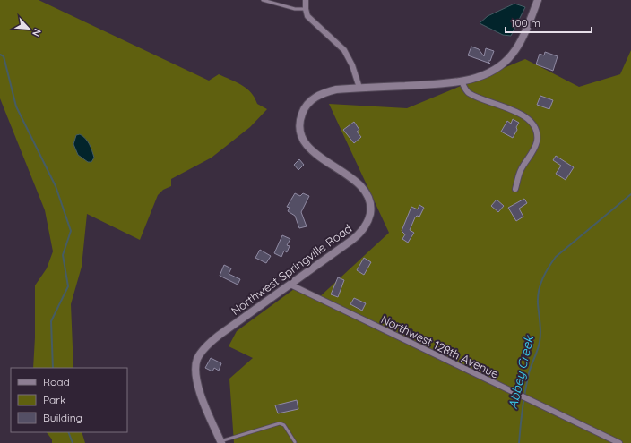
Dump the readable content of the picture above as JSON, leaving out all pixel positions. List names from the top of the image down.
{
  "streets": {
    "street": ["Northwest Springville Road", "Northwest 128th Avenue"]
  },
  "crossings": [
    ["Northwest Springville Road", "Northwest 128th Avenue"]
  ],
  "water": ["Abbey Creek"],
  "legend": ["Road", "Park", "Building"],
  "scale_bar": "100 m",
  "north": "bottom right"
}
